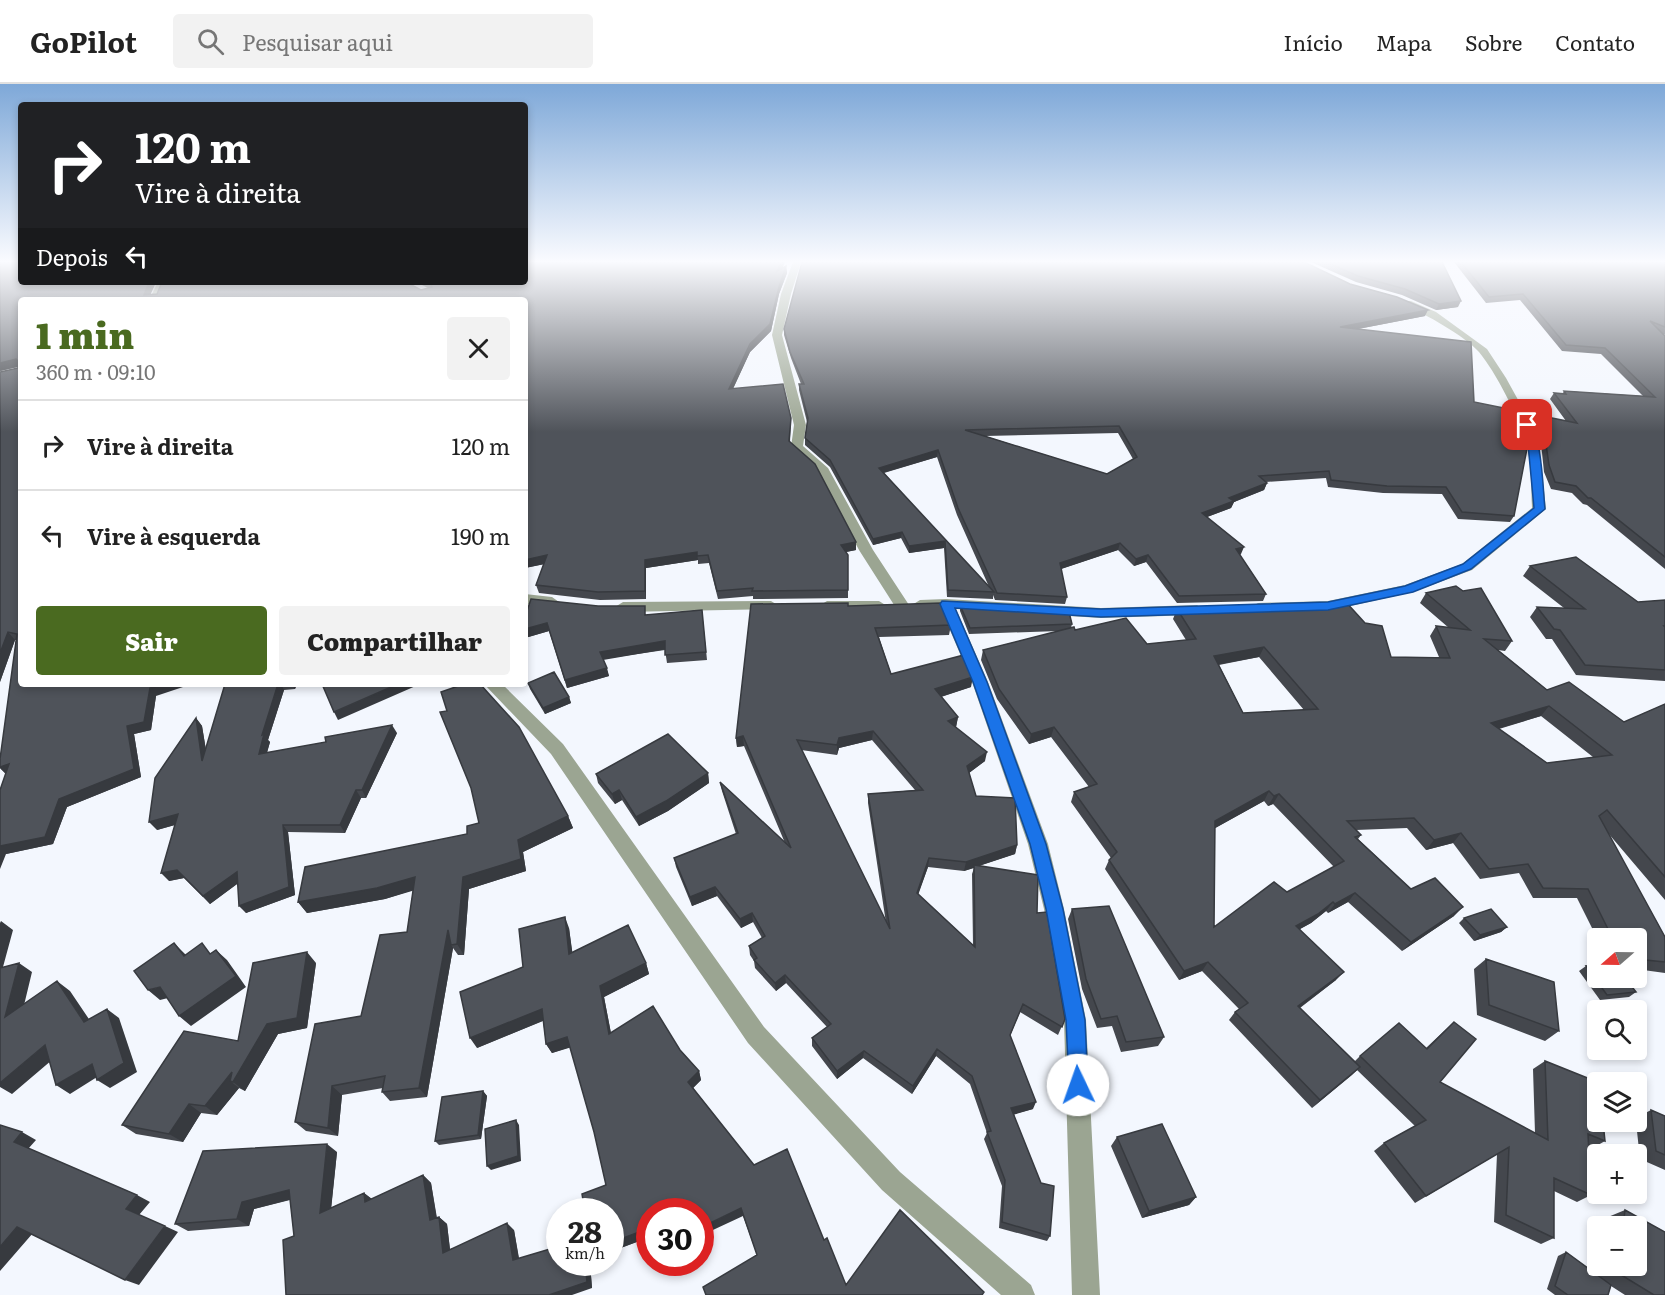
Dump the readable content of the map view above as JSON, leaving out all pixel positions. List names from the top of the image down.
{
  "north": "left",
  "page": {
    "header": "GoPilot",
    "search": "Pesquisar aqui",
    "nav": [
      "Início",
      "Mapa",
      "Sobre",
      "Contato"
    ],
    "turn": ["120 m", "Vire à direita"],
    "then": "Depois",
    "heading": ["1 min", "360 m · 09:10"],
    "list": [
      {
        "name": "Vire à direita",
        "value": "120 m"
      },
      {
        "name": "Vire à esquerda",
        "value": "190 m"
      }
    ],
    "buttons": ["Sair", "Compartilhar"],
    "map_buttons": ["+", "−"],
    "speed": "28 km/h",
    "limit": "30"
  }
}
